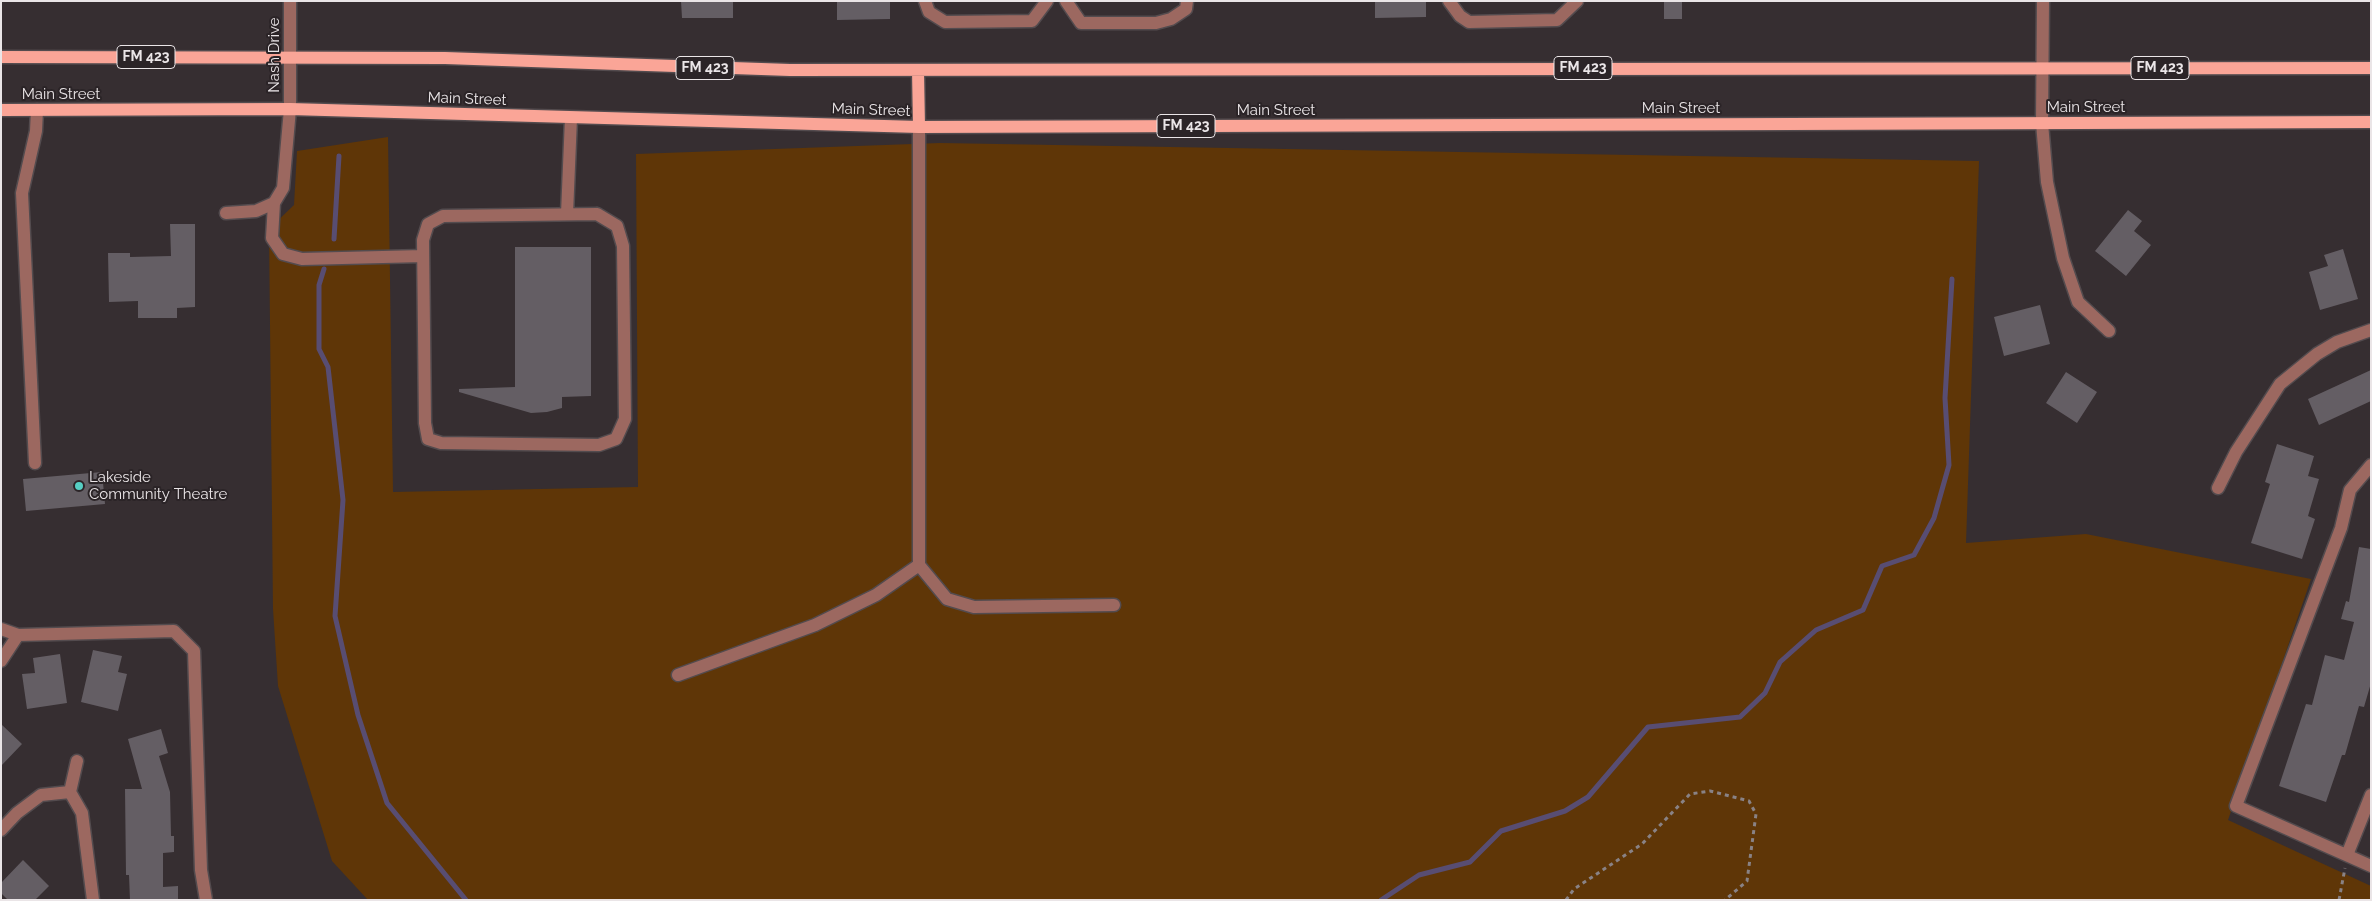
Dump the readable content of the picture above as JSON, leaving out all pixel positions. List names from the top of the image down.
{
  "streets": {
    "main road": ["FM 423", "Main Street"],
    "street": ["Nash Drive"]
  },
  "crossings": [
    ["Nash Drive", "FM 423"],
    ["Nash Drive", "Main Street"]
  ],
  "places": ["Lakeside Community Theatre"]
}
